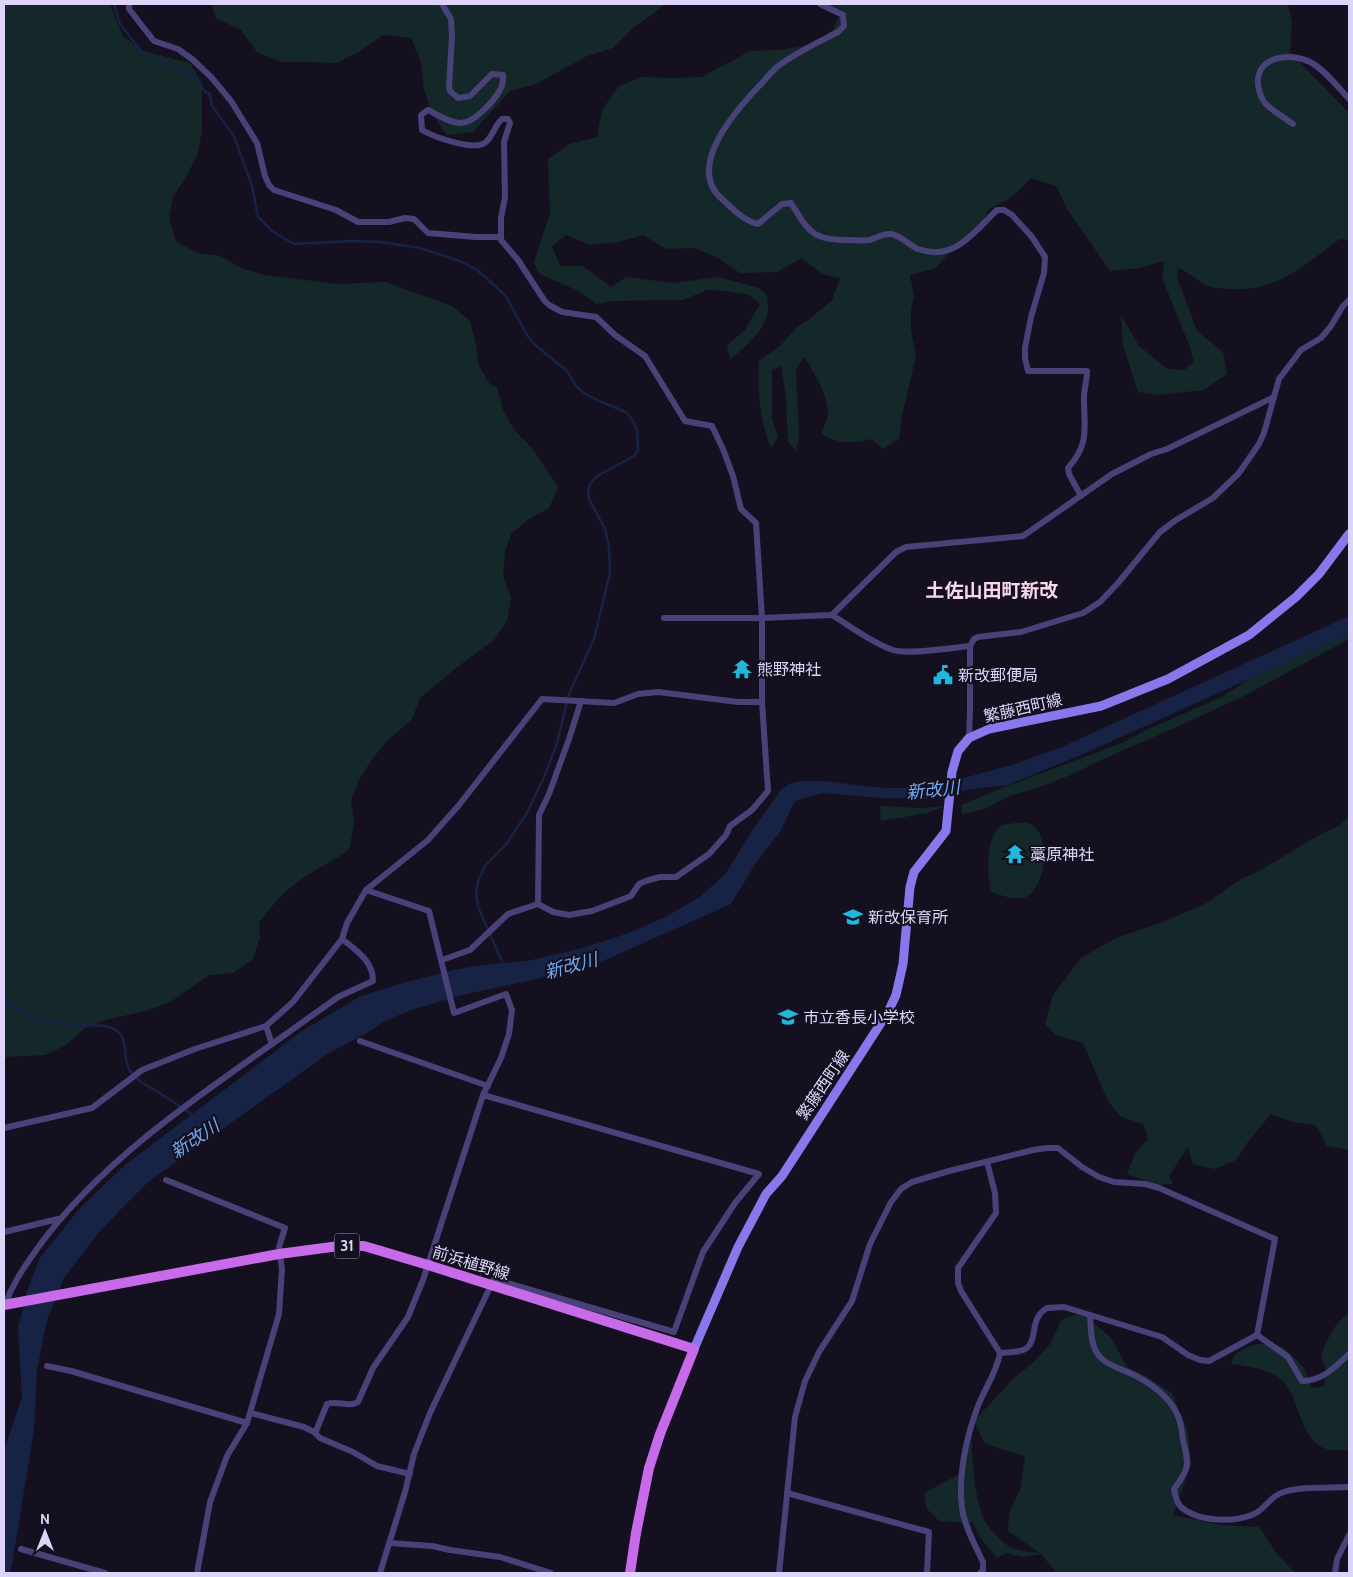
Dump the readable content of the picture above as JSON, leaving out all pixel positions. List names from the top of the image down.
{
  "streets": {
    "main road": ["繁藤西町線", "31", "前浜植野線"]
  },
  "crossings": [
    ["繁藤西町線", "前浜植野線"]
  ],
  "districts": ["土佐山田町新改"],
  "water": ["新改川"],
  "places": {
    "temple": ["熊野神社", "藁原神社"],
    "public building": ["新改郵便局"],
    "school or university": ["新改保育所", "市立香長小学校"]
  },
  "north": "top"
}
